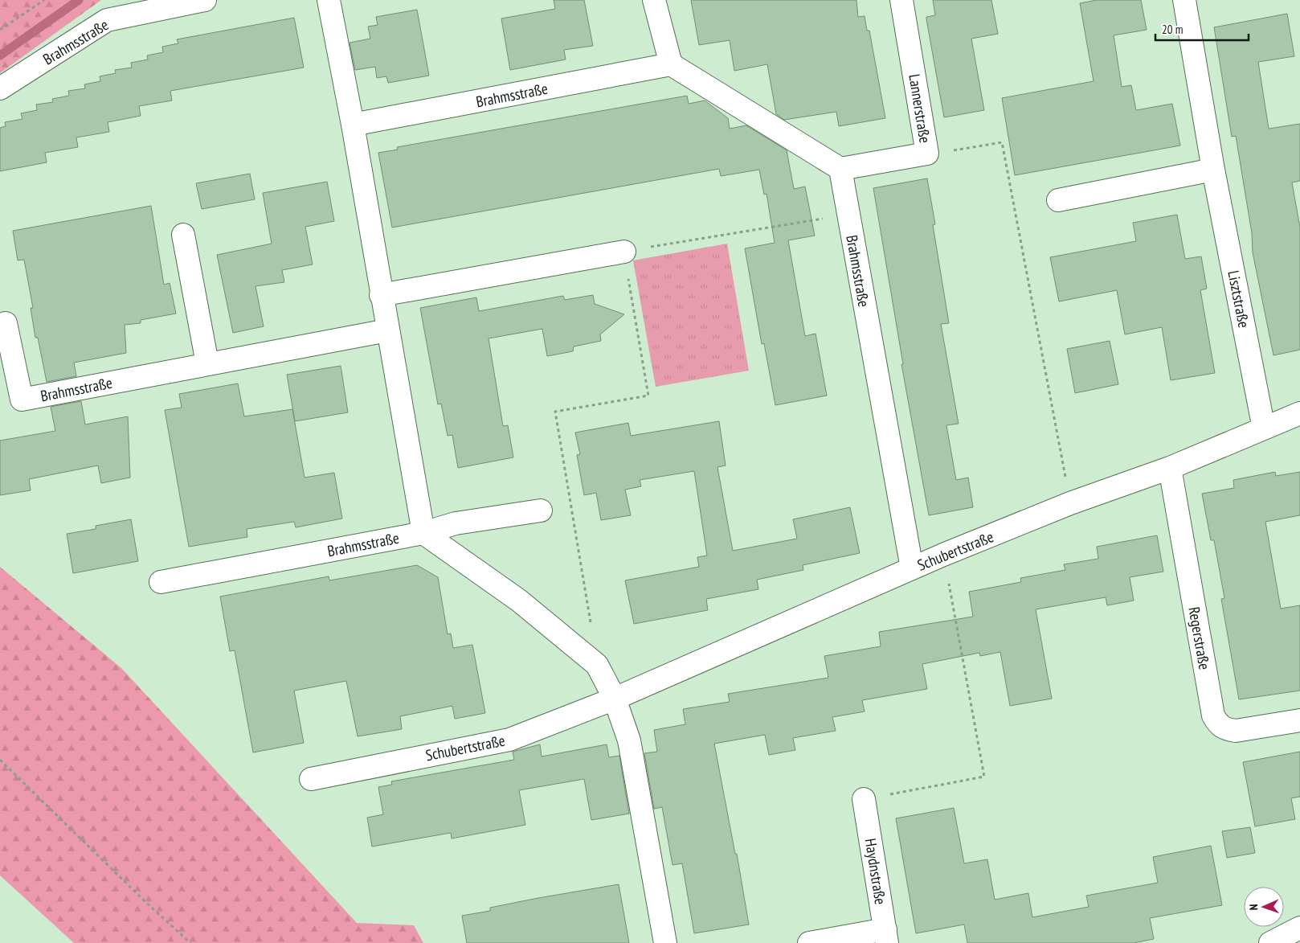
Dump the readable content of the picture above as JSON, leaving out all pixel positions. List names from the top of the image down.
{
  "streets": {
    "street": [
      "Brahmsstraße",
      "Lannerstraße",
      "Lisztstraße",
      "Schubertstraße",
      "Regerstraße",
      "Haydnstraße"
    ]
  },
  "crossings": [
    ["Brahmsstraße", "Lannerstraße"],
    ["Brahmsstraße", "Schubertstraße"],
    ["Lisztstraße", "Schubertstraße"],
    ["Schubertstraße", "Regerstraße"]
  ],
  "scale_bar": "20 m",
  "north": "left"
}
